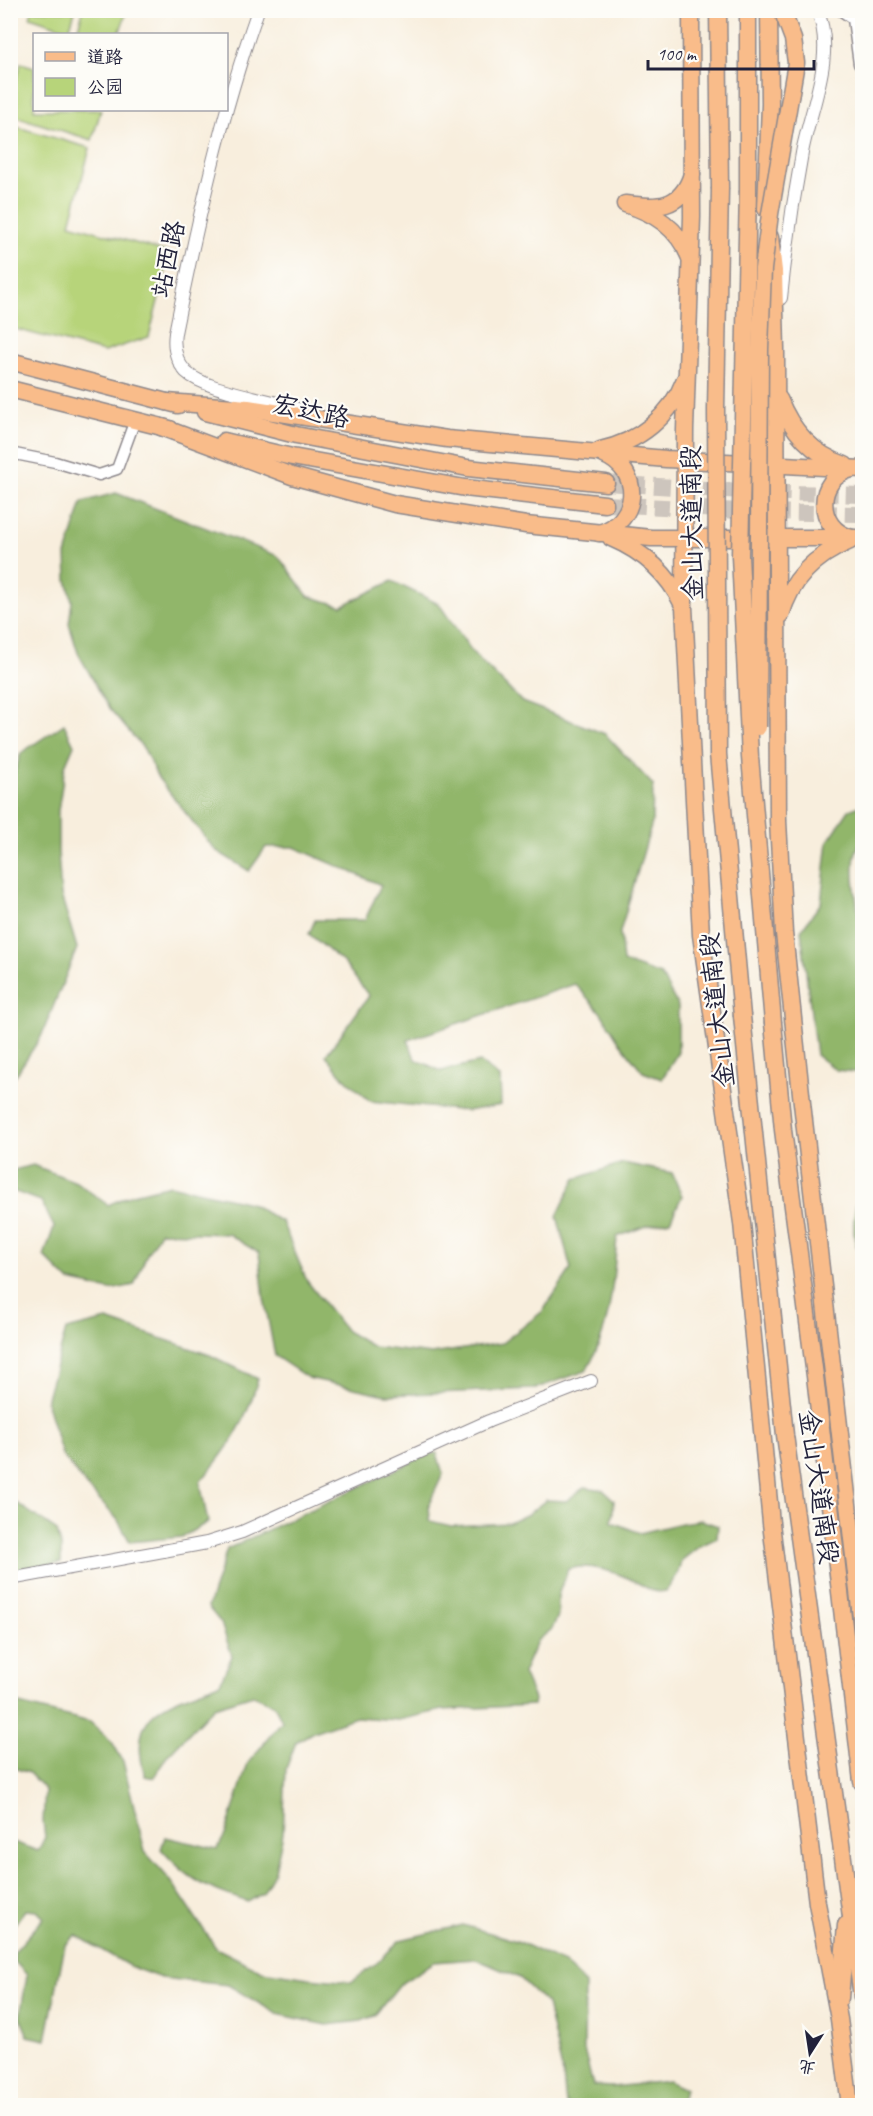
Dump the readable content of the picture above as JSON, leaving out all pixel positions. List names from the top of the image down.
{
  "streets": {
    "main road": ["宏达路", "金山大道南段"],
    "street": ["站西路"]
  },
  "legend": ["道路", "公园"],
  "scale_bar": "100 m",
  "north": "bottom"
}
